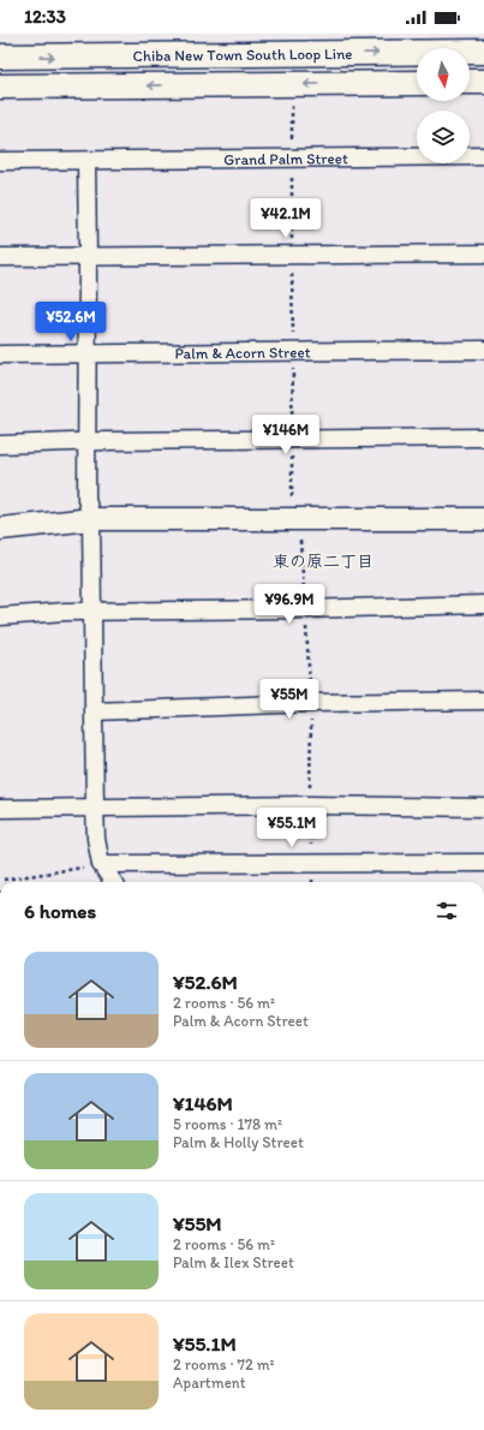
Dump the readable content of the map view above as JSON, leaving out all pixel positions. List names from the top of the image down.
{
  "streets": {
    "main road": ["Chiba New Town South Loop Line"],
    "street": ["Grand Palm Street", "Palm & Acorn Street"]
  },
  "districts": ["東の原二丁目"],
  "north": "bottom",
  "page": {
    "status": "12:33",
    "price": [
      "¥42.1M",
      "¥52.6M",
      "¥146M",
      "¥96.9M",
      "¥55M",
      "¥55.1M"
    ],
    "heading": "6 homes",
    "list": [
      {
        "name": "¥52.6M",
        "note": "2 rooms · 56 m² · Palm & Acorn Street"
      },
      {
        "name": "¥146M",
        "note": "5 rooms · 178 m² · Palm & Holly Street"
      },
      {
        "name": "¥55M",
        "note": "2 rooms · 56 m² · Palm & Ilex Street"
      },
      {
        "name": "¥55.1M",
        "note": "2 rooms · 72 m² · Apartment"
      }
    ]
  }
}
